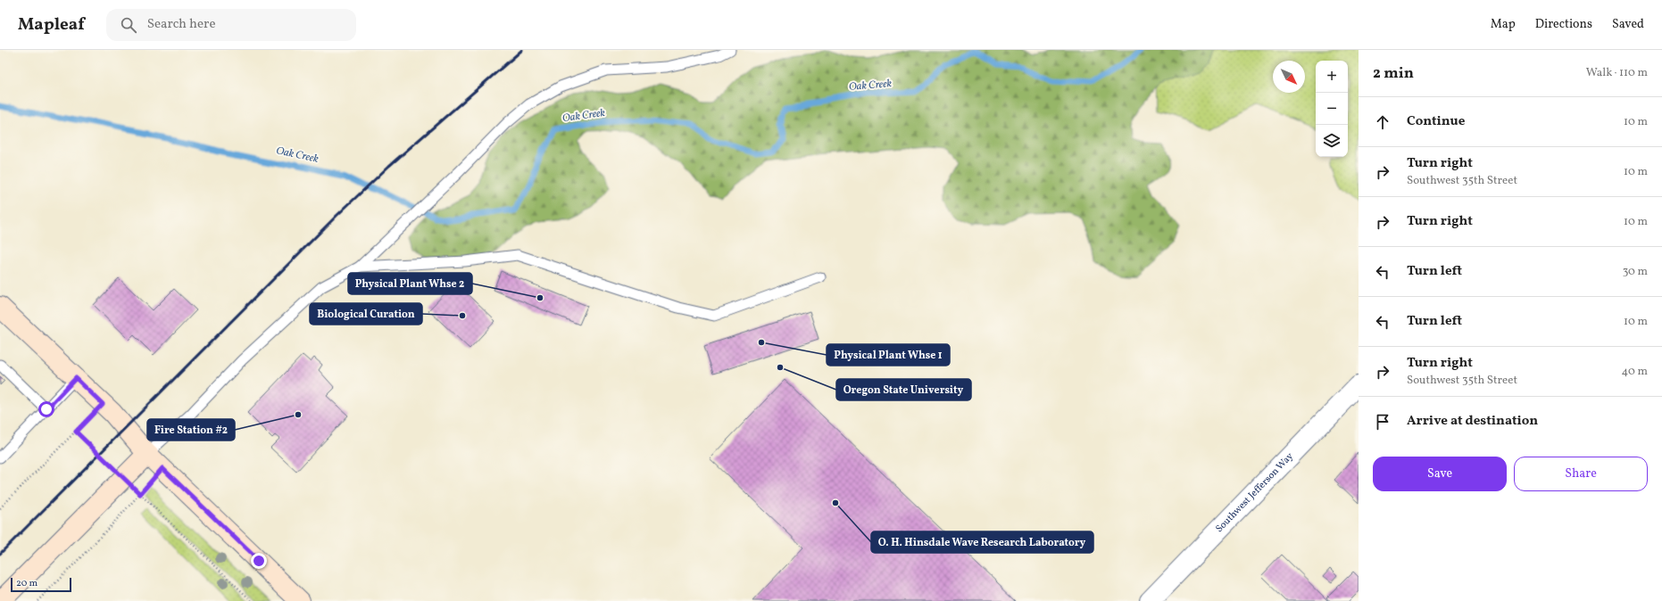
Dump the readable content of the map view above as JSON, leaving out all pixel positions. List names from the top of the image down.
{
  "streets": {
    "street": ["Southwest Jefferson Way"]
  },
  "water": ["Oak Creek"],
  "places": [
    "Physical Plant Whse 2",
    "Biological Curation",
    "Physical Plant Whse 1",
    "Oregon State University",
    "Fire Station #2",
    "O. H. Hinsdale Wave Research Laboratory"
  ],
  "scale_bar": "20 m",
  "north": "bottom right",
  "page": {
    "header": "Mapleaf",
    "search": "Search here",
    "nav": ["Map", "Directions", "Saved"],
    "heading": ["2 min", "Walk · 110 m"],
    "map_buttons": ["+", "−"],
    "list": [
      ["Continue", "10 m"],
      ["Turn right", "Southwest 35th Street", "10 m"],
      ["Turn right", "10 m"],
      ["Turn left", "30 m"],
      ["Turn left", "10 m"],
      ["Turn right", "Southwest 35th Street", "40 m"],
      "Arrive at destination"
    ],
    "buttons": ["Save", "Share"],
    "scale": "20 m"
  }
}
